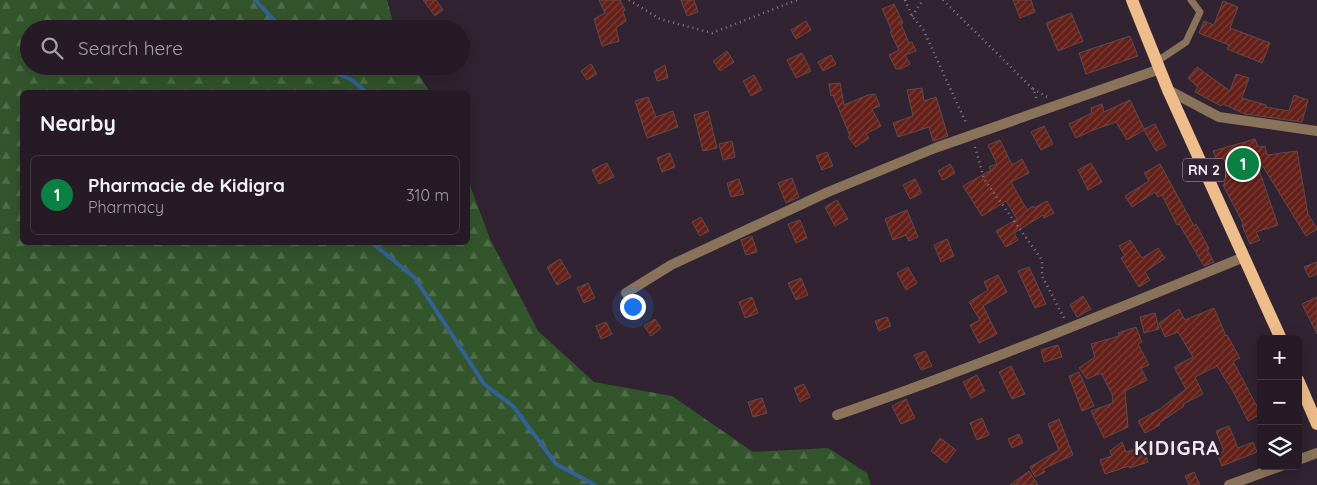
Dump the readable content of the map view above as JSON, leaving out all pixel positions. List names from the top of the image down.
{
  "streets": {
    "main road": ["RN 2"]
  },
  "districts": ["KIDIGRA"],
  "page": {
    "search": "Search here",
    "heading": "Nearby",
    "pins": "1",
    "list": [
      {
        "mark": "1",
        "name": "Pharmacie de Kidigra",
        "note": "Pharmacy",
        "value": "310 m"
      }
    ],
    "map_buttons": ["+", "−"]
  }
}
